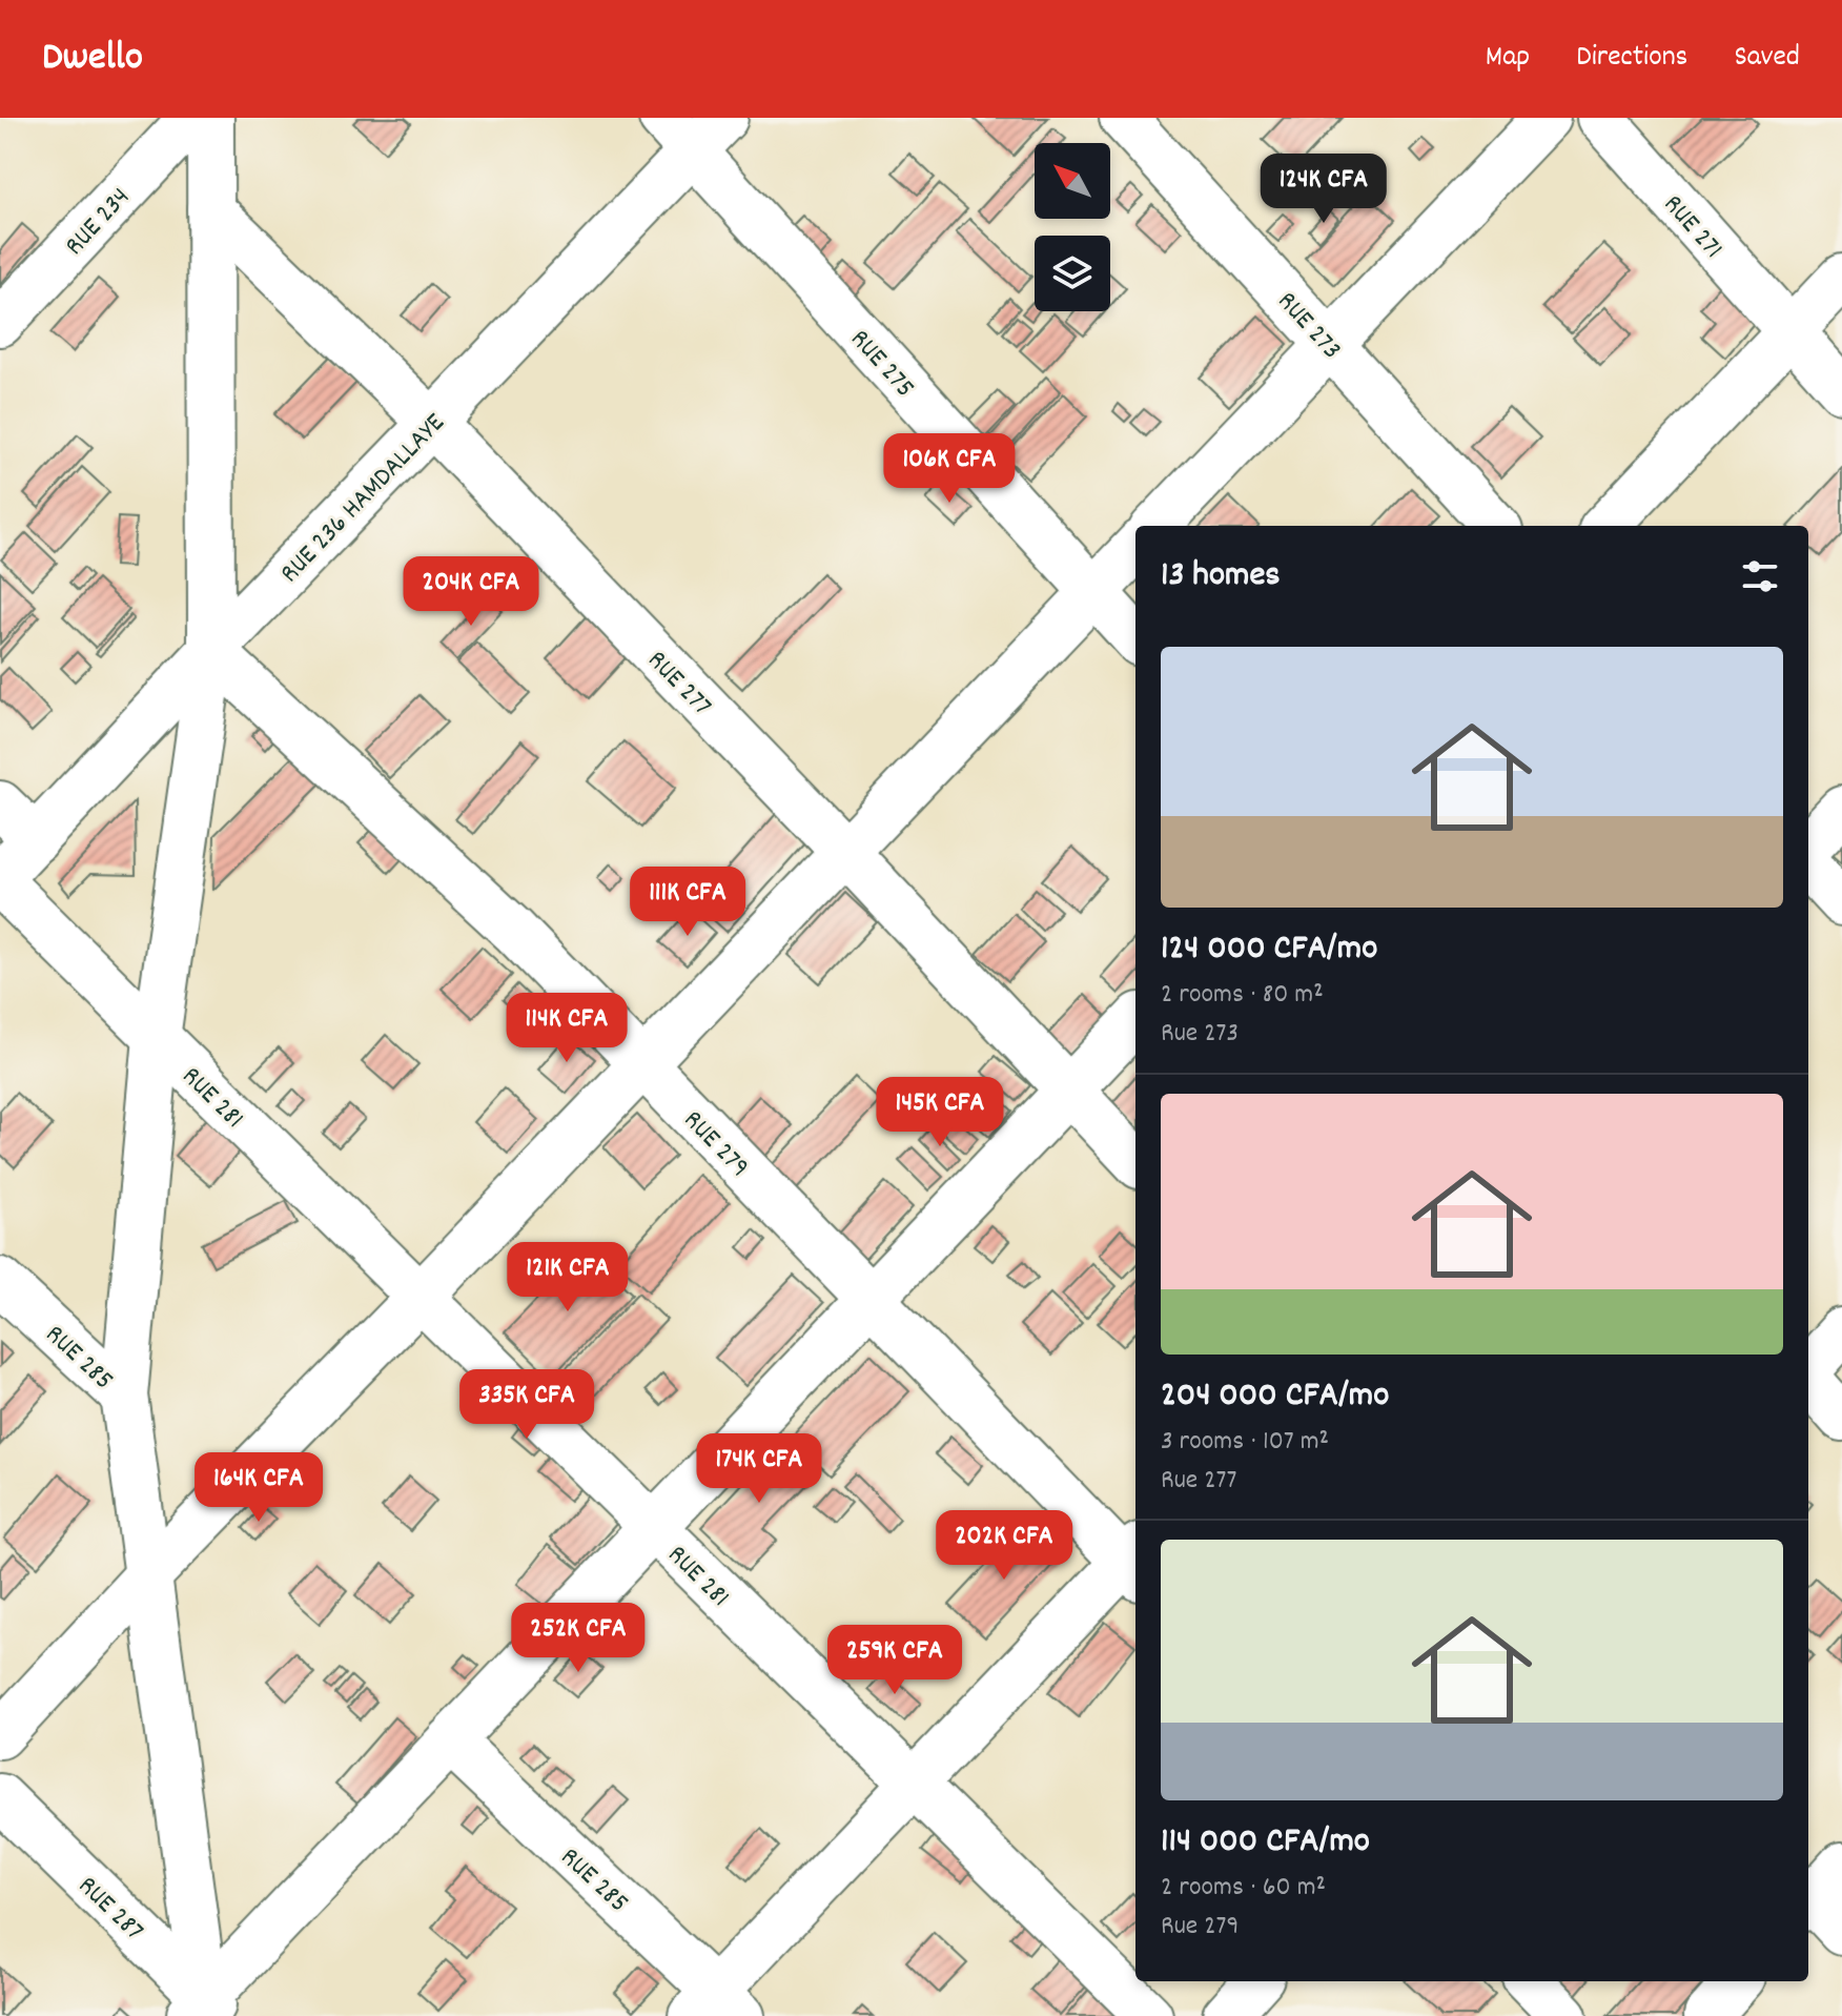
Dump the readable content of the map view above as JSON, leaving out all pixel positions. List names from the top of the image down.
{
  "streets": {
    "street": [
      "RUE 234",
      "RUE 271",
      "RUE 273",
      "RUE 275",
      "RUE 236 HAMDALLAYE",
      "RUE 277",
      "RUE 281",
      "RUE 279",
      "RUE 285",
      "RUE 287"
    ]
  },
  "crossings": [
    ["RUE 275", "RUE 236 HAMDALLAYE"],
    ["RUE 236 HAMDALLAYE", "RUE 277"],
    ["RUE 236 HAMDALLAYE", "RUE 279"]
  ],
  "north": "top left",
  "page": {
    "header": "Dwello",
    "nav": ["Map", "Directions", "Saved"],
    "price": [
      "124K CFA",
      "106K CFA",
      "204K CFA",
      "111K CFA",
      "114K CFA",
      "145K CFA",
      "121K CFA",
      "335K CFA",
      "174K CFA",
      "164K CFA",
      "202K CFA",
      "252K CFA",
      "259K CFA"
    ],
    "heading": "13 homes",
    "list": [
      {
        "name": "124 000 CFA/mo",
        "note": "2 rooms · 80 m² · Rue 273"
      },
      {
        "name": "204 000 CFA/mo",
        "note": "3 rooms · 107 m² · Rue 277"
      },
      {
        "name": "114 000 CFA/mo",
        "note": "2 rooms · 60 m² · Rue 279"
      }
    ]
  }
}
